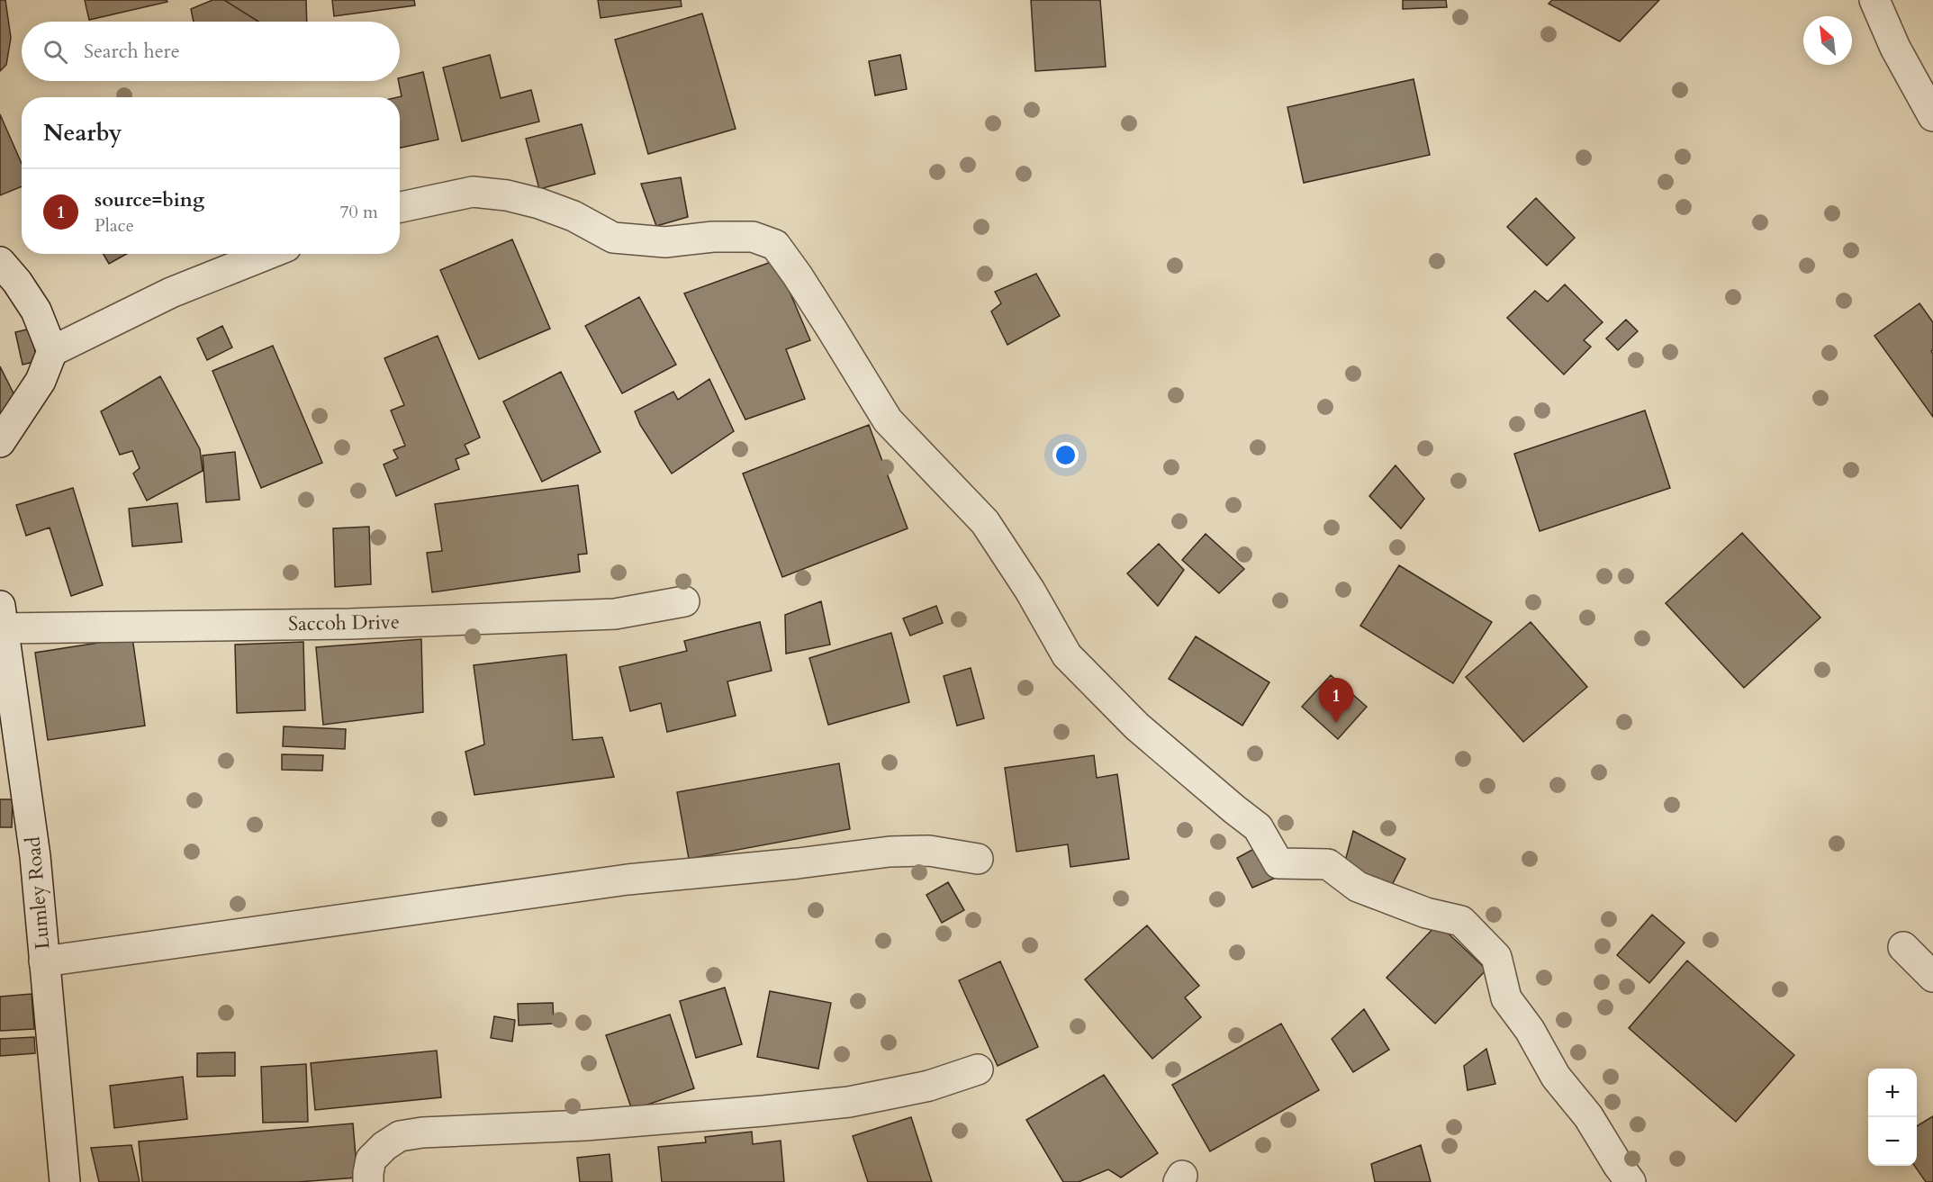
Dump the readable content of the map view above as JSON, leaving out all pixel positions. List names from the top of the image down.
{
  "streets": {
    "street": ["Saccoh Drive", "Lumley Road"]
  },
  "crossings": [
    ["Saccoh Drive", "Lumley Road"]
  ],
  "north": "top left",
  "page": {
    "search": "Search here",
    "heading": "Nearby",
    "list": [
      {
        "mark": "1",
        "name": "source=bing",
        "note": "Place",
        "value": "70 m"
      }
    ],
    "pins": "1",
    "map_buttons": ["+", "−"]
  }
}
